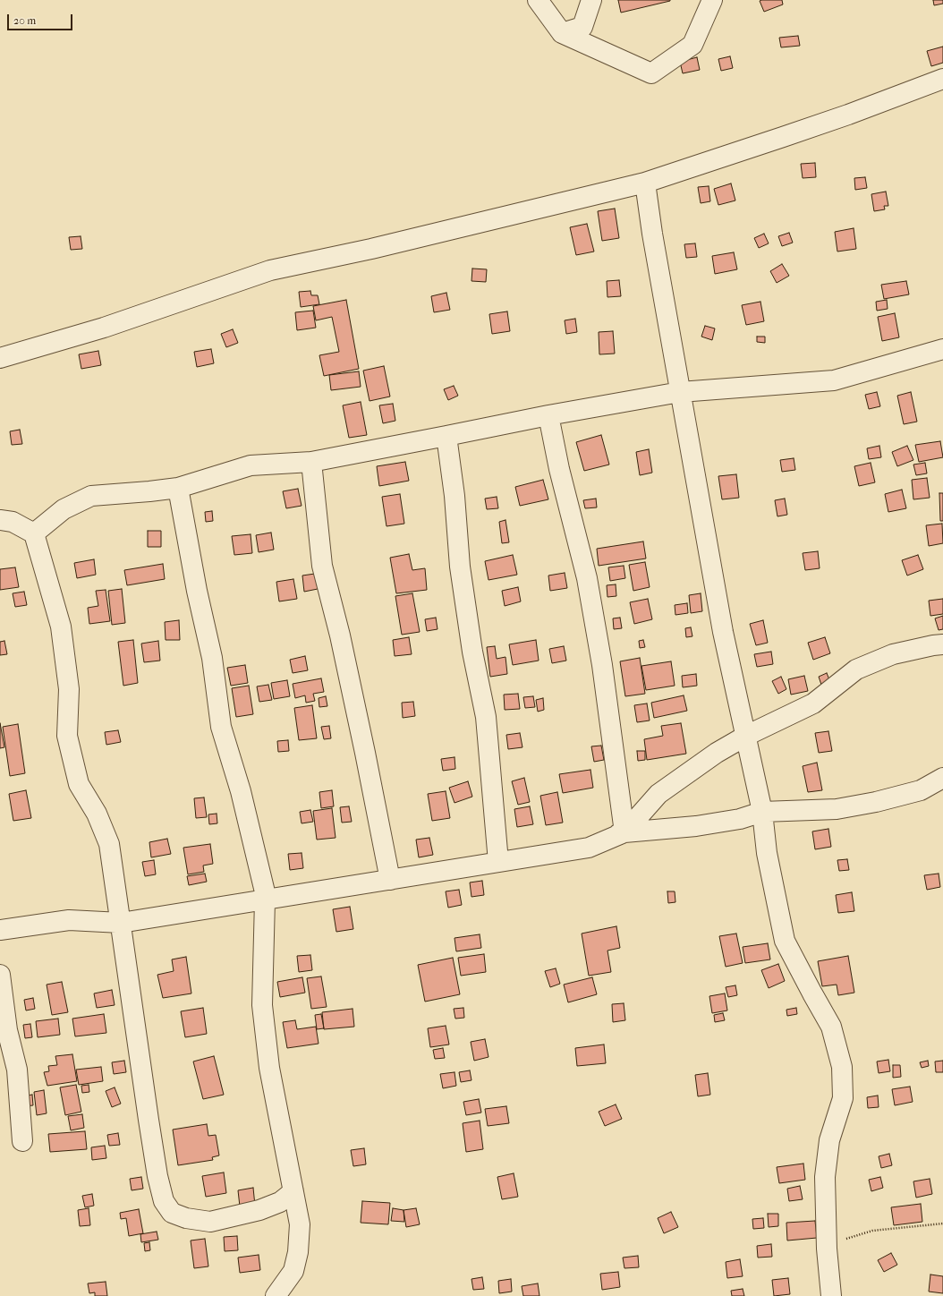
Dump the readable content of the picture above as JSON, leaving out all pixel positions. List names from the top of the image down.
{
  "scale_bar": "20 m"
}
